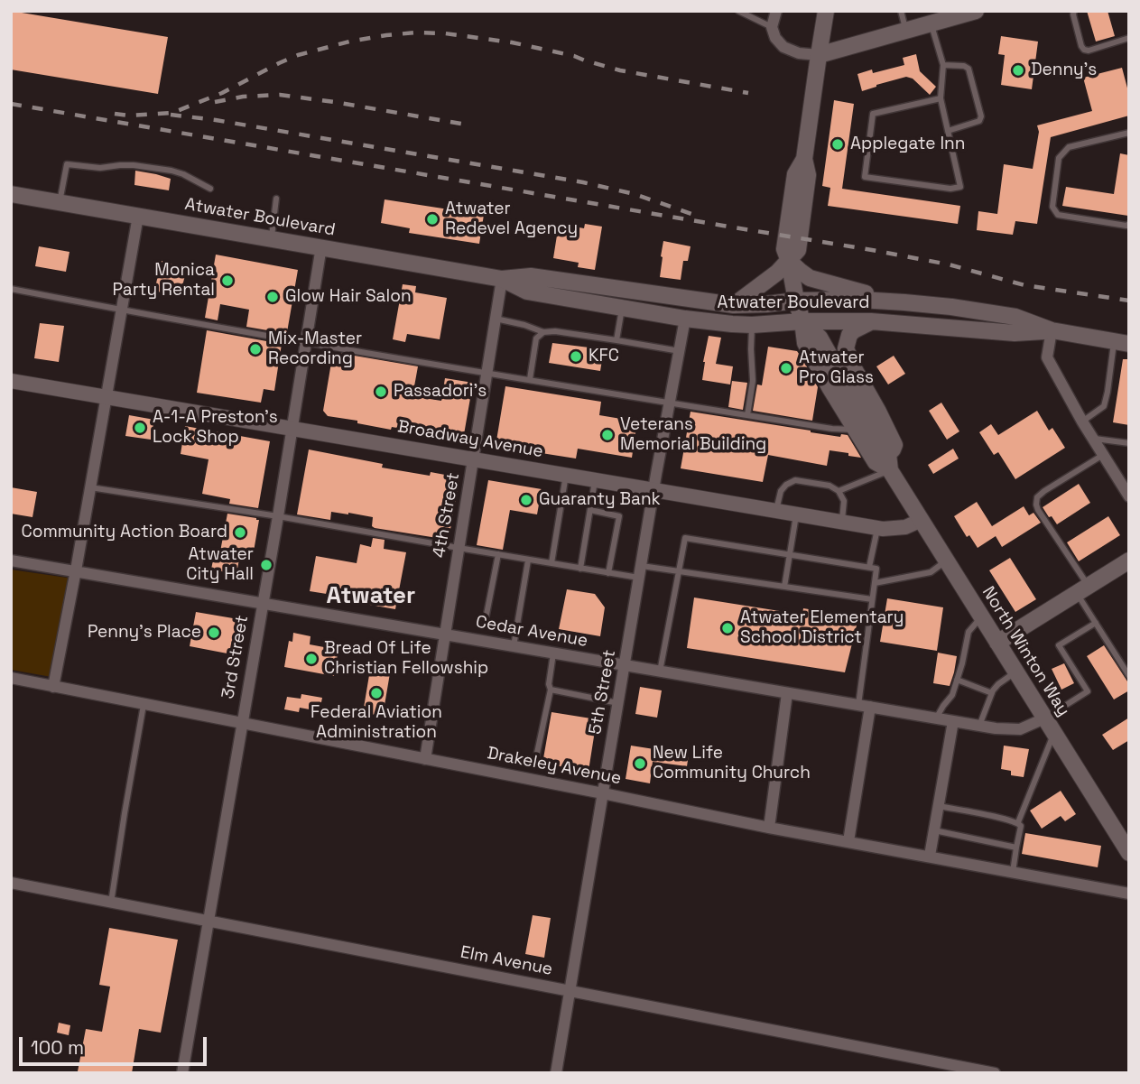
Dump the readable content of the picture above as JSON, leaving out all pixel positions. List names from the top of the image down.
{
  "streets": {
    "main road": ["Atwater Boulevard", "North Winton Way"],
    "street": [
      "Broadway Avenue",
      "4th Street",
      "Cedar Avenue",
      "3rd Street",
      "5th Street",
      "Drakeley Avenue",
      "Elm Avenue"
    ]
  },
  "crossings": [
    ["Atwater Boulevard", "4th Street"],
    ["Atwater Boulevard", "North Winton Way"],
    ["Atwater Boulevard", "3rd Street"],
    ["Atwater Boulevard", "5th Street"],
    ["Broadway Avenue", "4th Street"],
    ["Broadway Avenue", "North Winton Way"],
    ["Broadway Avenue", "3rd Street"],
    ["Broadway Avenue", "5th Street"],
    ["4th Street", "Cedar Avenue"],
    ["4th Street", "Drakeley Avenue"],
    ["Cedar Avenue", "North Winton Way"],
    ["Cedar Avenue", "3rd Street"],
    ["Cedar Avenue", "5th Street"],
    ["3rd Street", "Drakeley Avenue"],
    ["3rd Street", "Elm Avenue"],
    ["5th Street", "Drakeley Avenue"],
    ["5th Street", "Elm Avenue"]
  ],
  "districts": ["Atwater"],
  "places": [
    "Denny's",
    "Applegate Inn",
    "Atwater Redevel Agency",
    "Monica Party Rental",
    "Glow Hair Salon",
    "Mix-Master Recording",
    "KFC",
    "Atwater Pro Glass",
    "Passadori's",
    "A-1-A Preston's Lock Shop",
    "Veterans Memorial Building",
    "Guaranty Bank",
    "Community Action Board",
    "Atwater City Hall",
    "Atwater Elementary School District",
    "Penny's Place",
    "Bread Of Life Christian Fellowship",
    "Federal Aviation Administration",
    "New Life Community Church"
  ],
  "scale_bar": "100 m"
}
